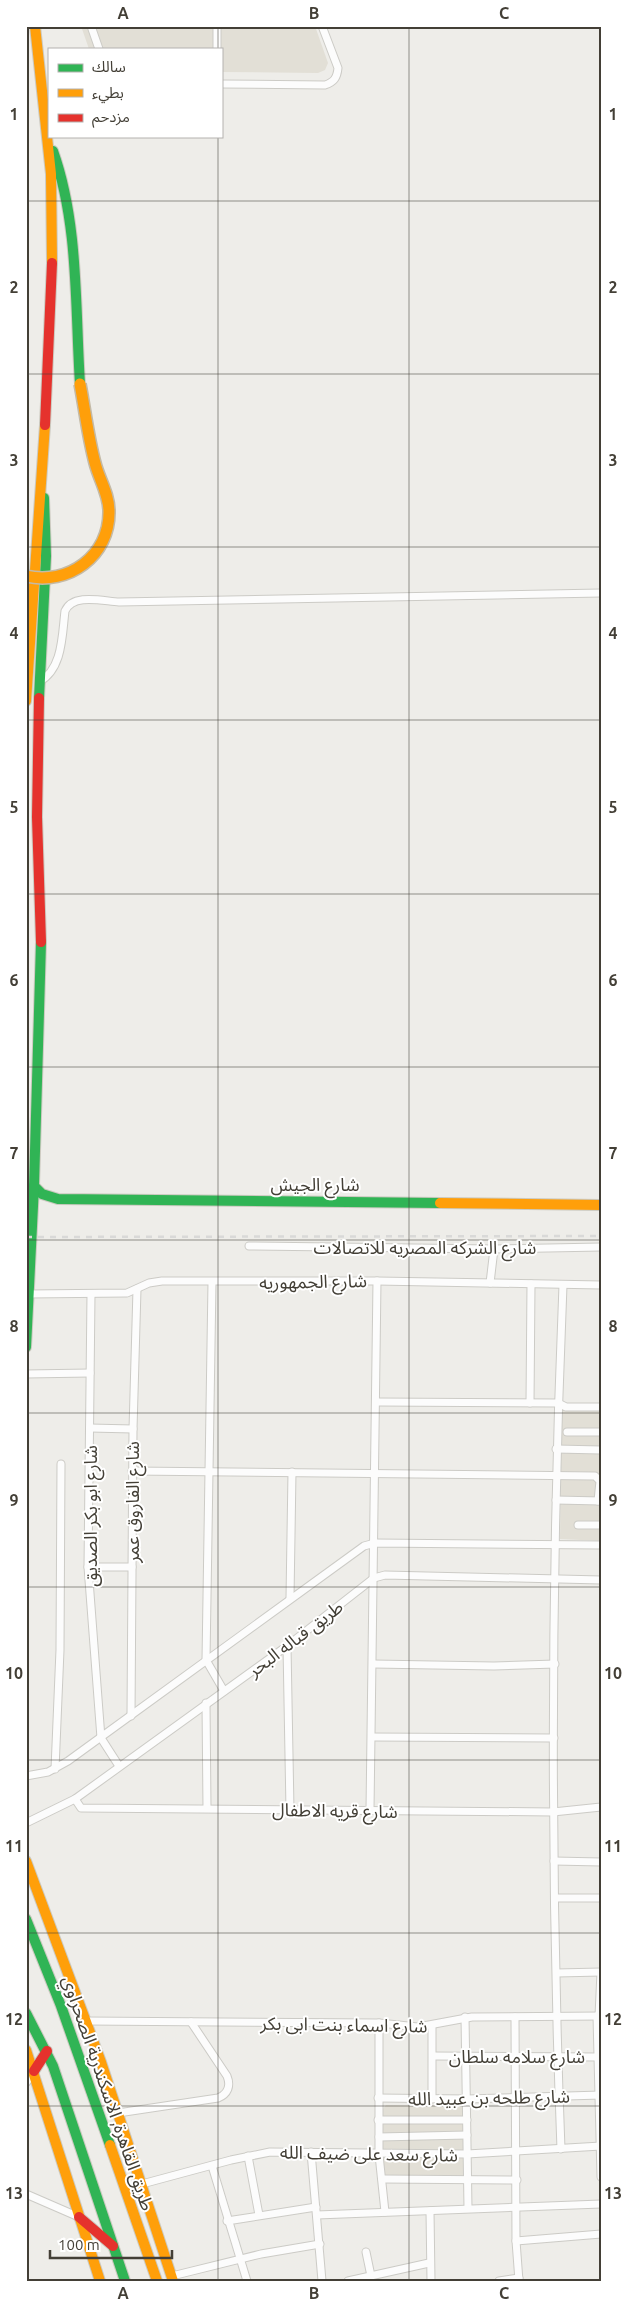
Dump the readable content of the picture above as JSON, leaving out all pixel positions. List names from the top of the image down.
{
  "streets": {
    "main road": ["شارع الجيش", "طريق القاهرة, الاسكندرية الصحراوي"],
    "street": [
      "شارع الشركه المصريه للاتصالات",
      "شارع الجمهوريه",
      "شارع الفاروق عمر",
      "شارع ابو بكر الصديق",
      "طريق قباله البحر",
      "شارع قريه الاطفال",
      "شارع اسماء بنت ابى بكر",
      "شارع سلامه سلطان",
      "شارع طلحه بن عبيد الله",
      "شارع سعد على ضيف الله"
    ]
  },
  "crossings": [
    ["شارع الجمهوريه", "شارع الفاروق عمر"],
    ["شارع الجمهوريه", "شارع ابو بكر الصديق"],
    ["شارع الفاروق عمر", "طريق قباله البحر"],
    ["شارع ابو بكر الصديق", "طريق قباله البحر"],
    ["طريق قباله البحر", "شارع قريه الاطفال"]
  ],
  "legend": ["سالك", "بطيء", "مزدحم"],
  "scale_bar": "100 m",
  "grid": {
    "columns": ["A", "B", "C"],
    "rows": [
      "1",
      "2",
      "3",
      "4",
      "5",
      "6",
      "7",
      "8",
      "9",
      "10",
      "11",
      "12",
      "13"
    ]
  }
}
